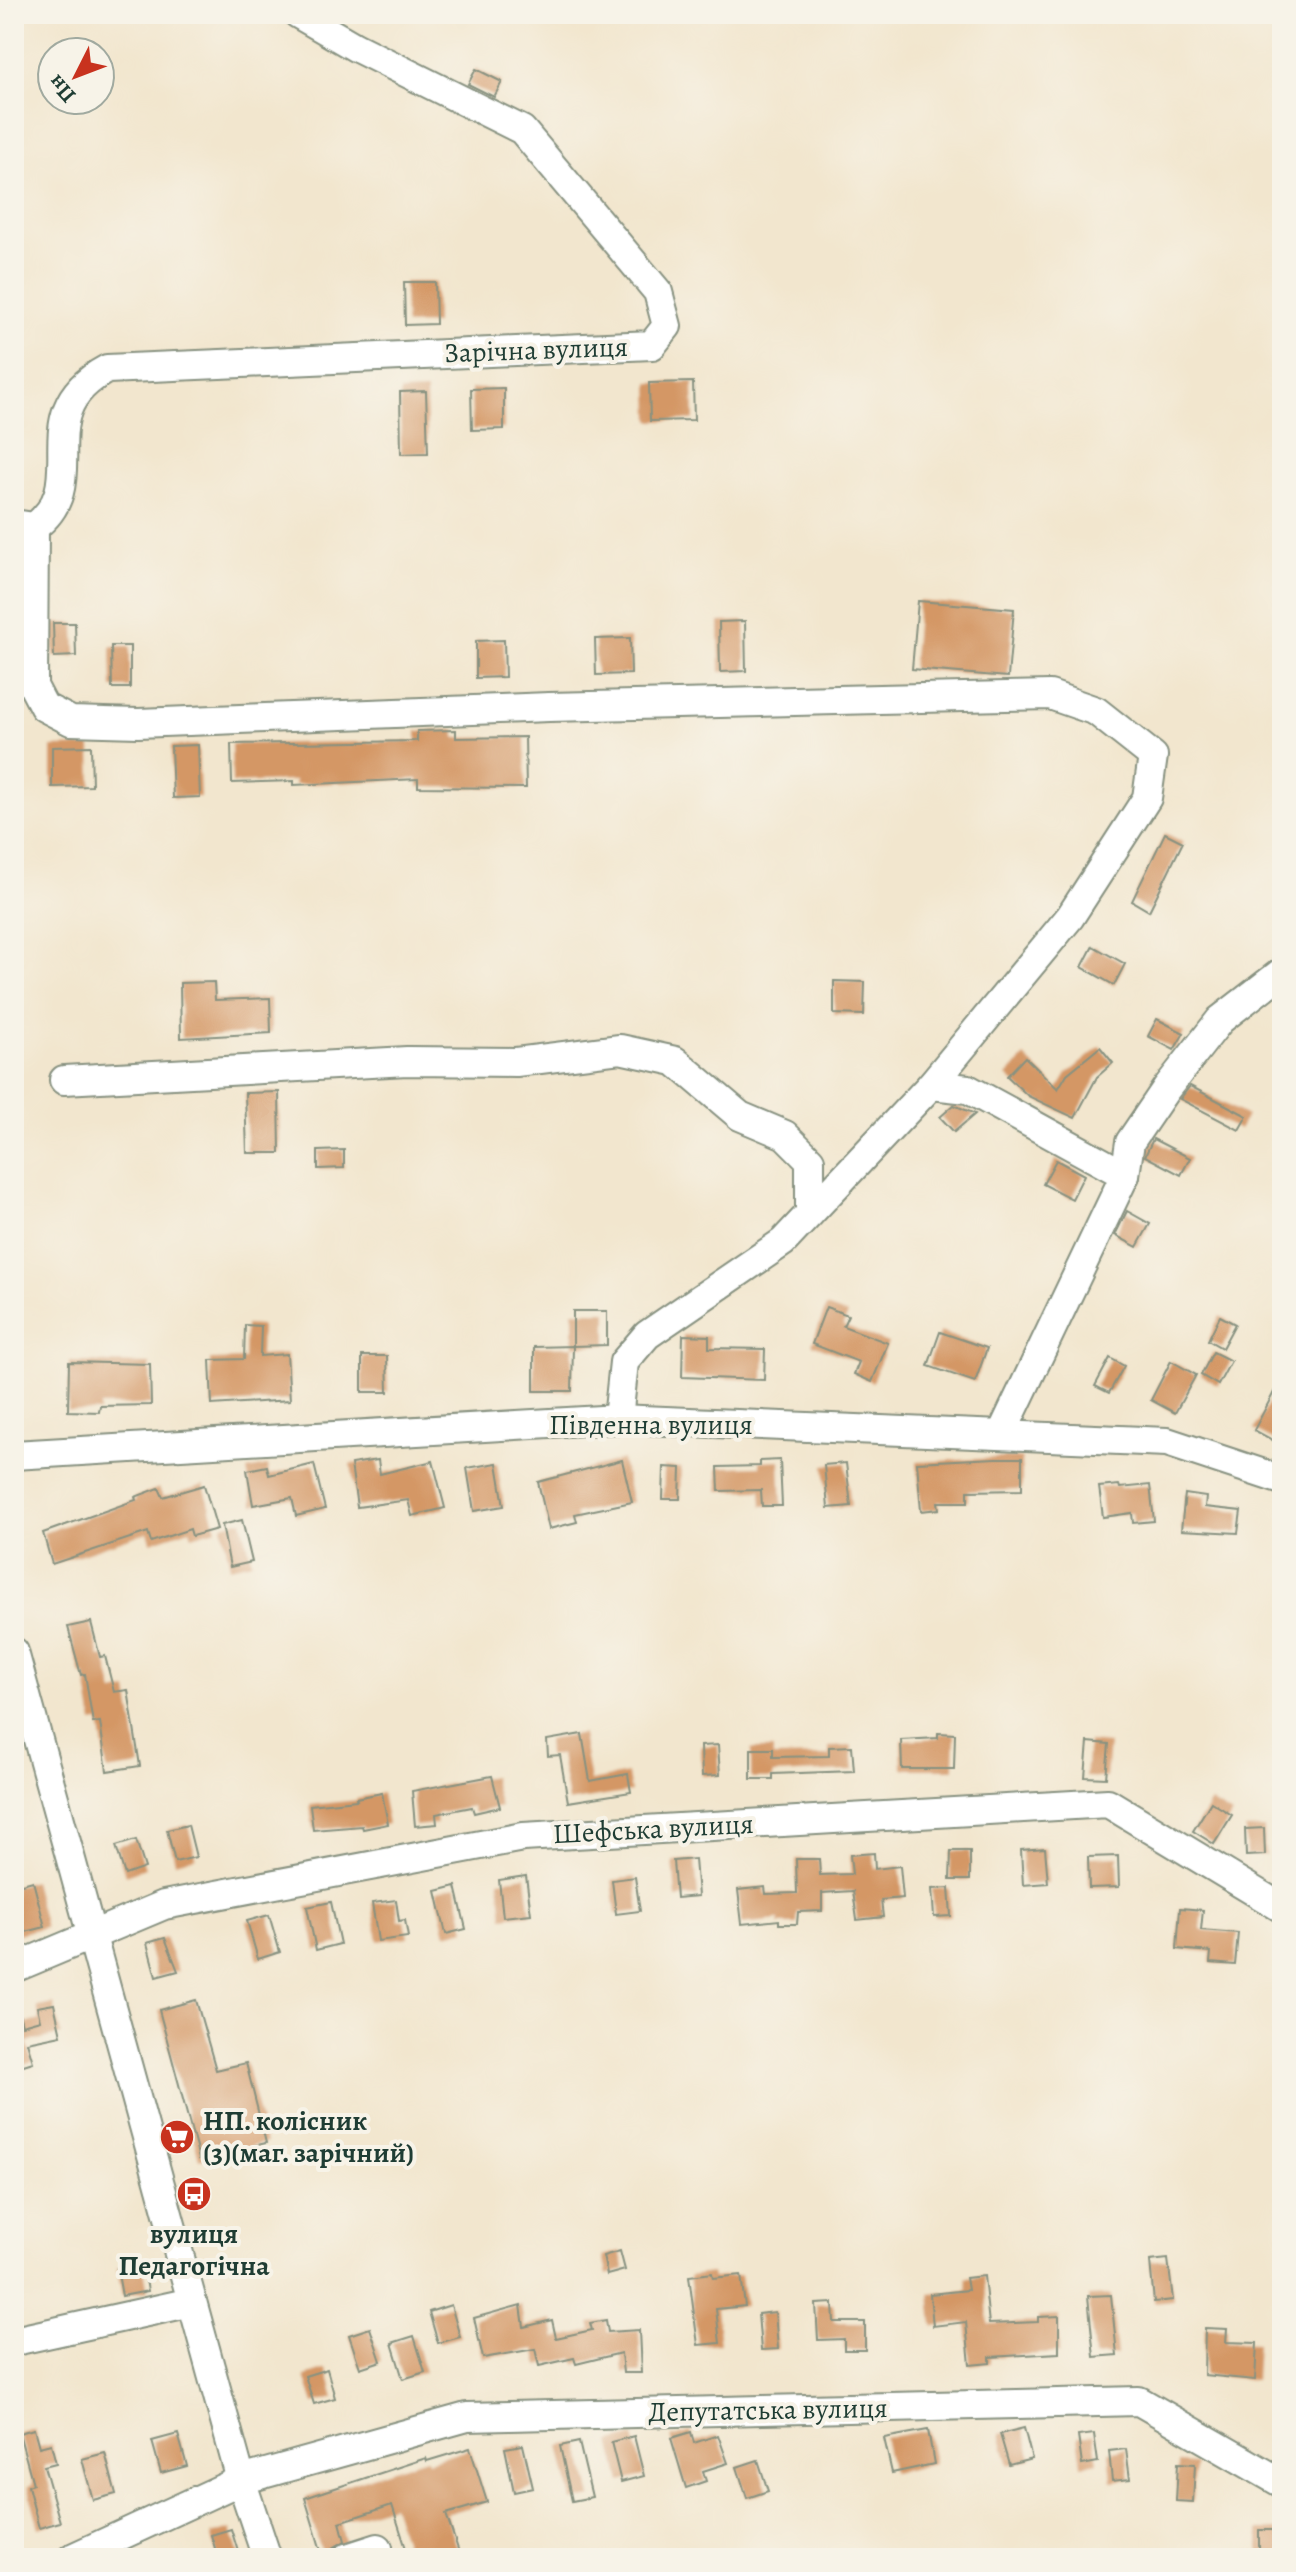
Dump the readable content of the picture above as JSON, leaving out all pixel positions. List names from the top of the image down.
{
  "streets": {
    "street": [
      "Зарічна вулиця",
      "Південна вулиця",
      "Шефська вулиця",
      "Депутатська вулиця"
    ]
  },
  "places": {
    "supermarket": ["НП. колісник (3)(маг. зарічний)"],
    "bus stop": ["вулиця Педагогічна"]
  },
  "north": "bottom left"
}
